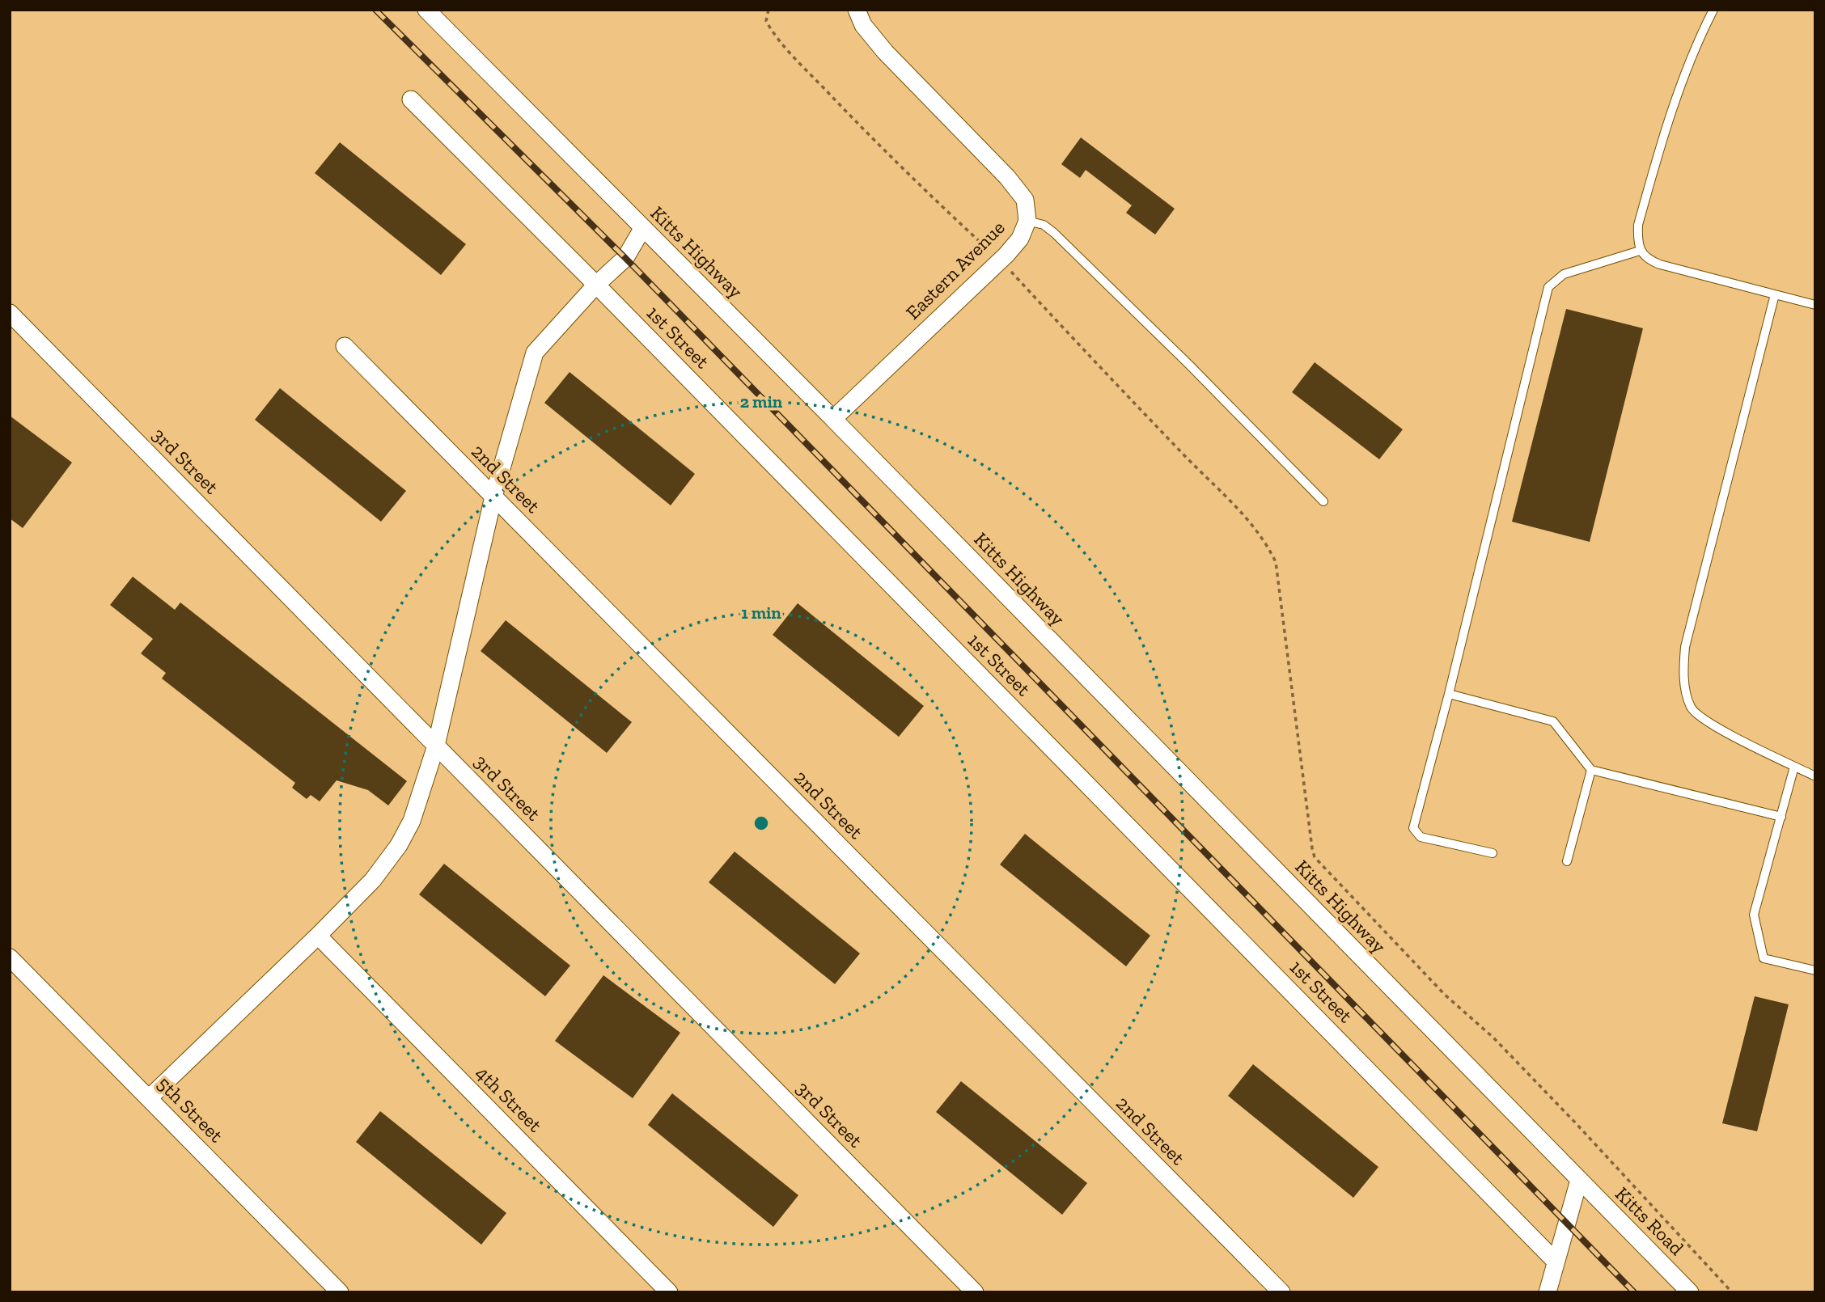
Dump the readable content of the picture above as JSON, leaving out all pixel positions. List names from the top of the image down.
{
  "streets": {
    "street": [
      "Kitts Highway",
      "Eastern Avenue",
      "1st Street",
      "3rd Street",
      "2nd Street",
      "4th Street",
      "5th Street",
      "Kitts Road"
    ]
  },
  "crossings": [
    ["Kitts Highway", "Eastern Avenue"],
    ["Kitts Highway", "Kitts Road"]
  ],
  "rings": ["2 min", "1 min"]
}
